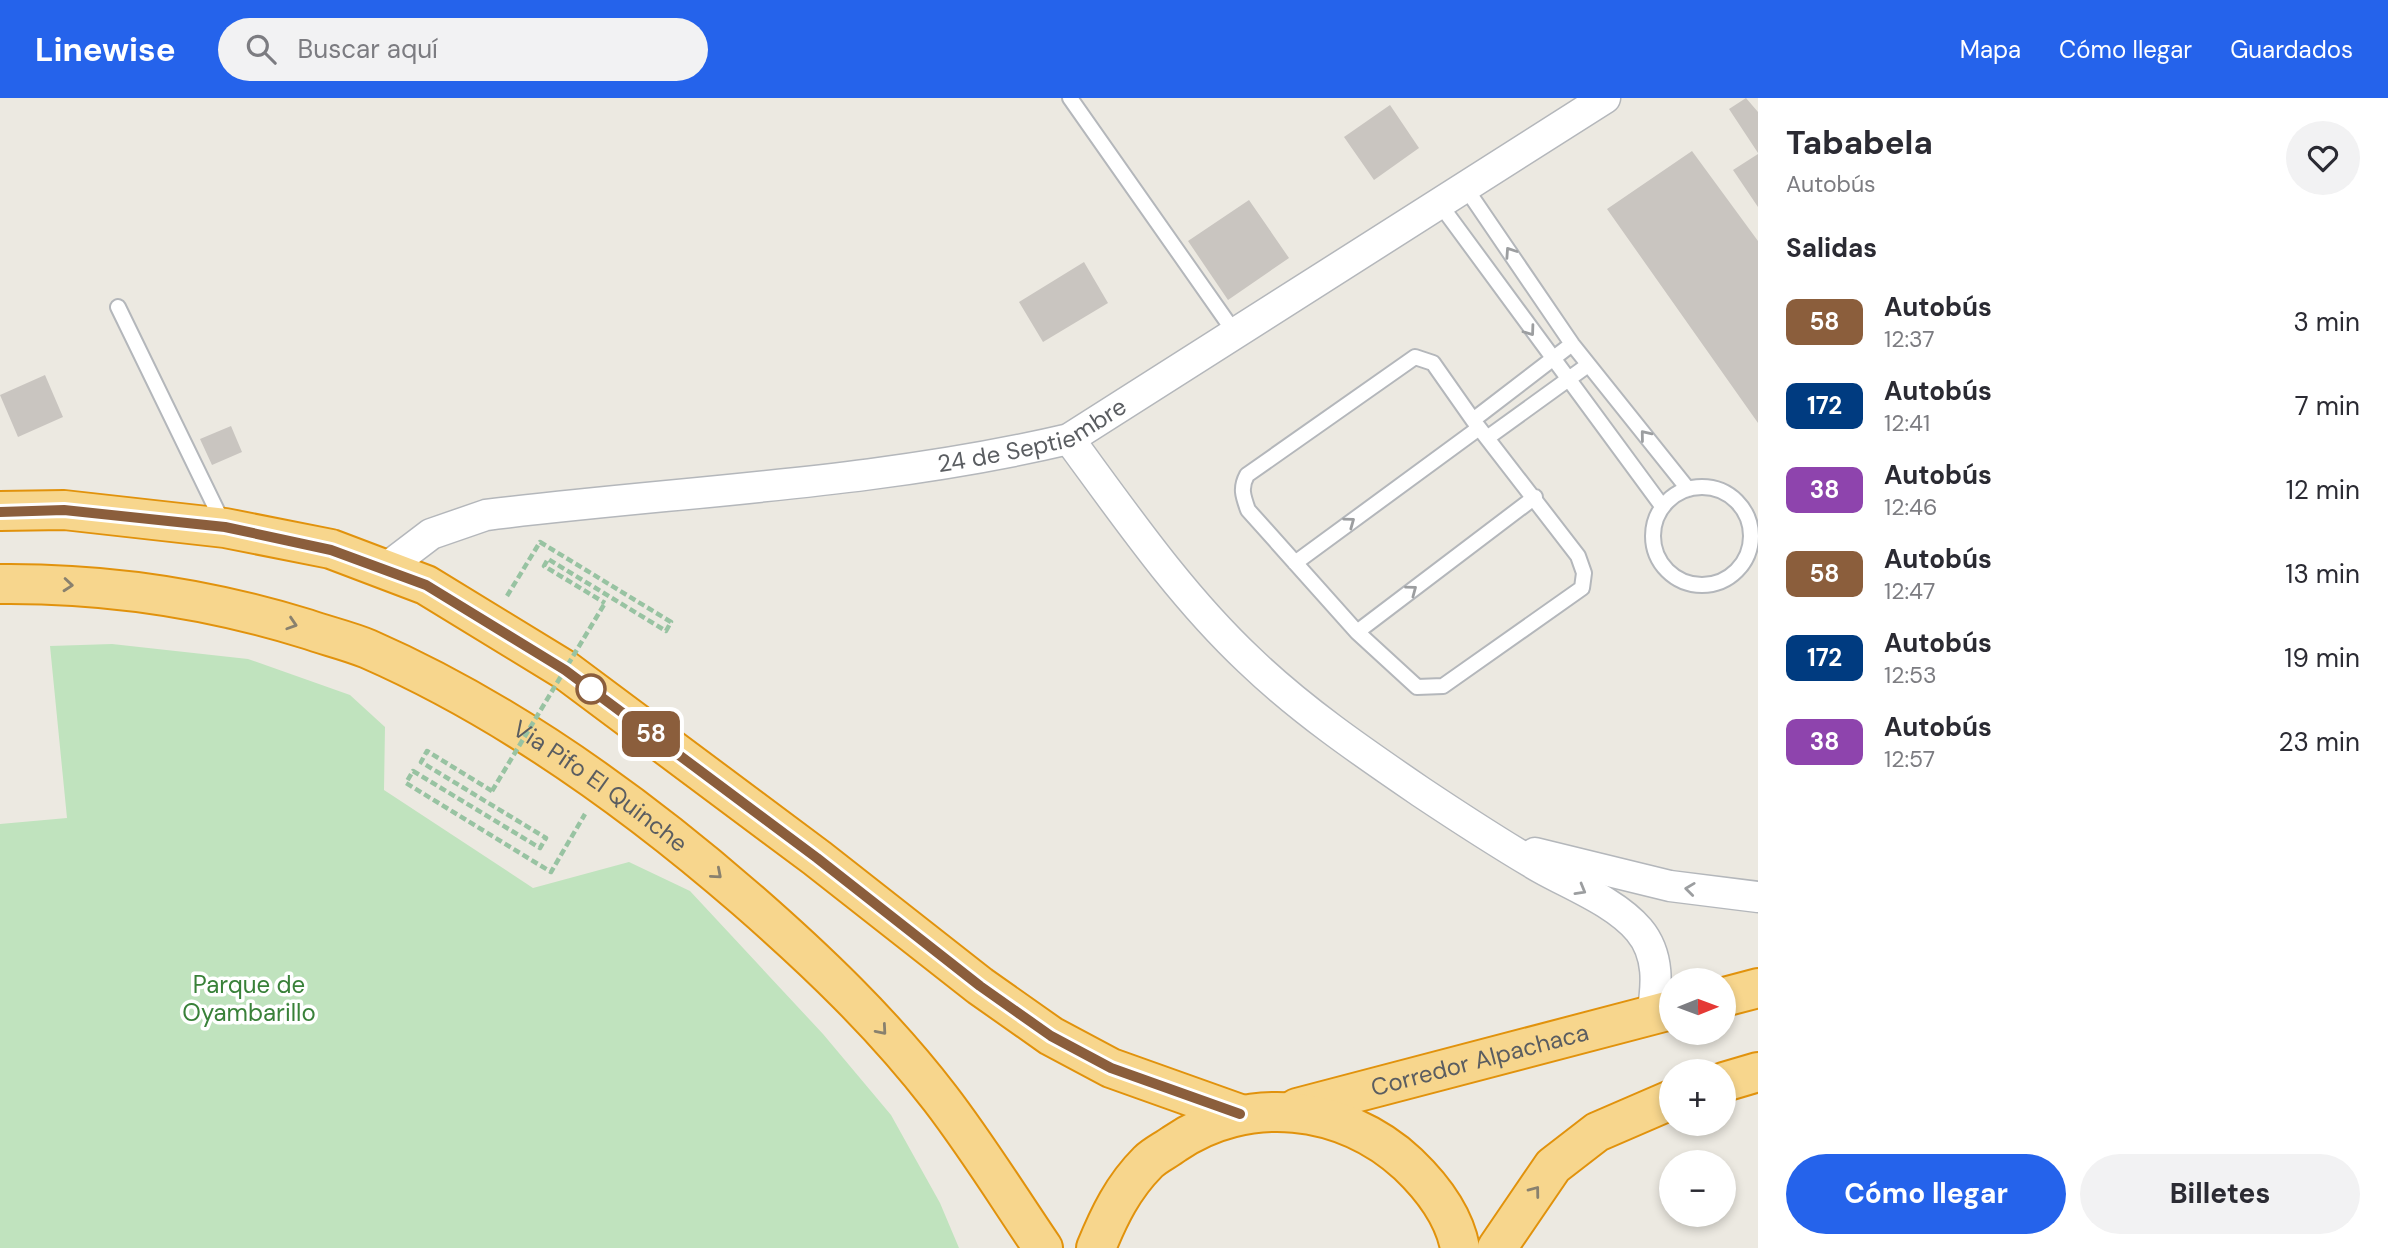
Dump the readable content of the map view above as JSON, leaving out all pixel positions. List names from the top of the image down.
{
  "streets": {
    "highway": ["Via Pifo El Quinche", "Corredor Alpachaca"],
    "street": ["24 de Septiembre"]
  },
  "parks": ["Parque de Oyambarillo"],
  "lines": ["bus line 58"],
  "north": "right",
  "page": {
    "header": "Linewise",
    "search": "Buscar aquí",
    "nav": ["Mapa", "Cómo llegar", "Guardados"],
    "on_map": "58",
    "heading": [
      ["Tababela", "Autobús"],
      "Salidas"
    ],
    "list": [
      {
        "mark": "58",
        "name": "Autobús",
        "note": "12:37",
        "value": "3 min"
      },
      {
        "mark": "172",
        "name": "Autobús",
        "note": "12:41",
        "value": "7 min"
      },
      {
        "mark": "38",
        "name": "Autobús",
        "note": "12:46",
        "value": "12 min"
      },
      {
        "mark": "58",
        "name": "Autobús",
        "note": "12:47",
        "value": "13 min"
      },
      {
        "mark": "172",
        "name": "Autobús",
        "note": "12:53",
        "value": "19 min"
      },
      {
        "mark": "38",
        "name": "Autobús",
        "note": "12:57",
        "value": "23 min"
      }
    ],
    "map_buttons": ["+", "−"],
    "buttons": ["Cómo llegar", "Billetes"]
  }
}
